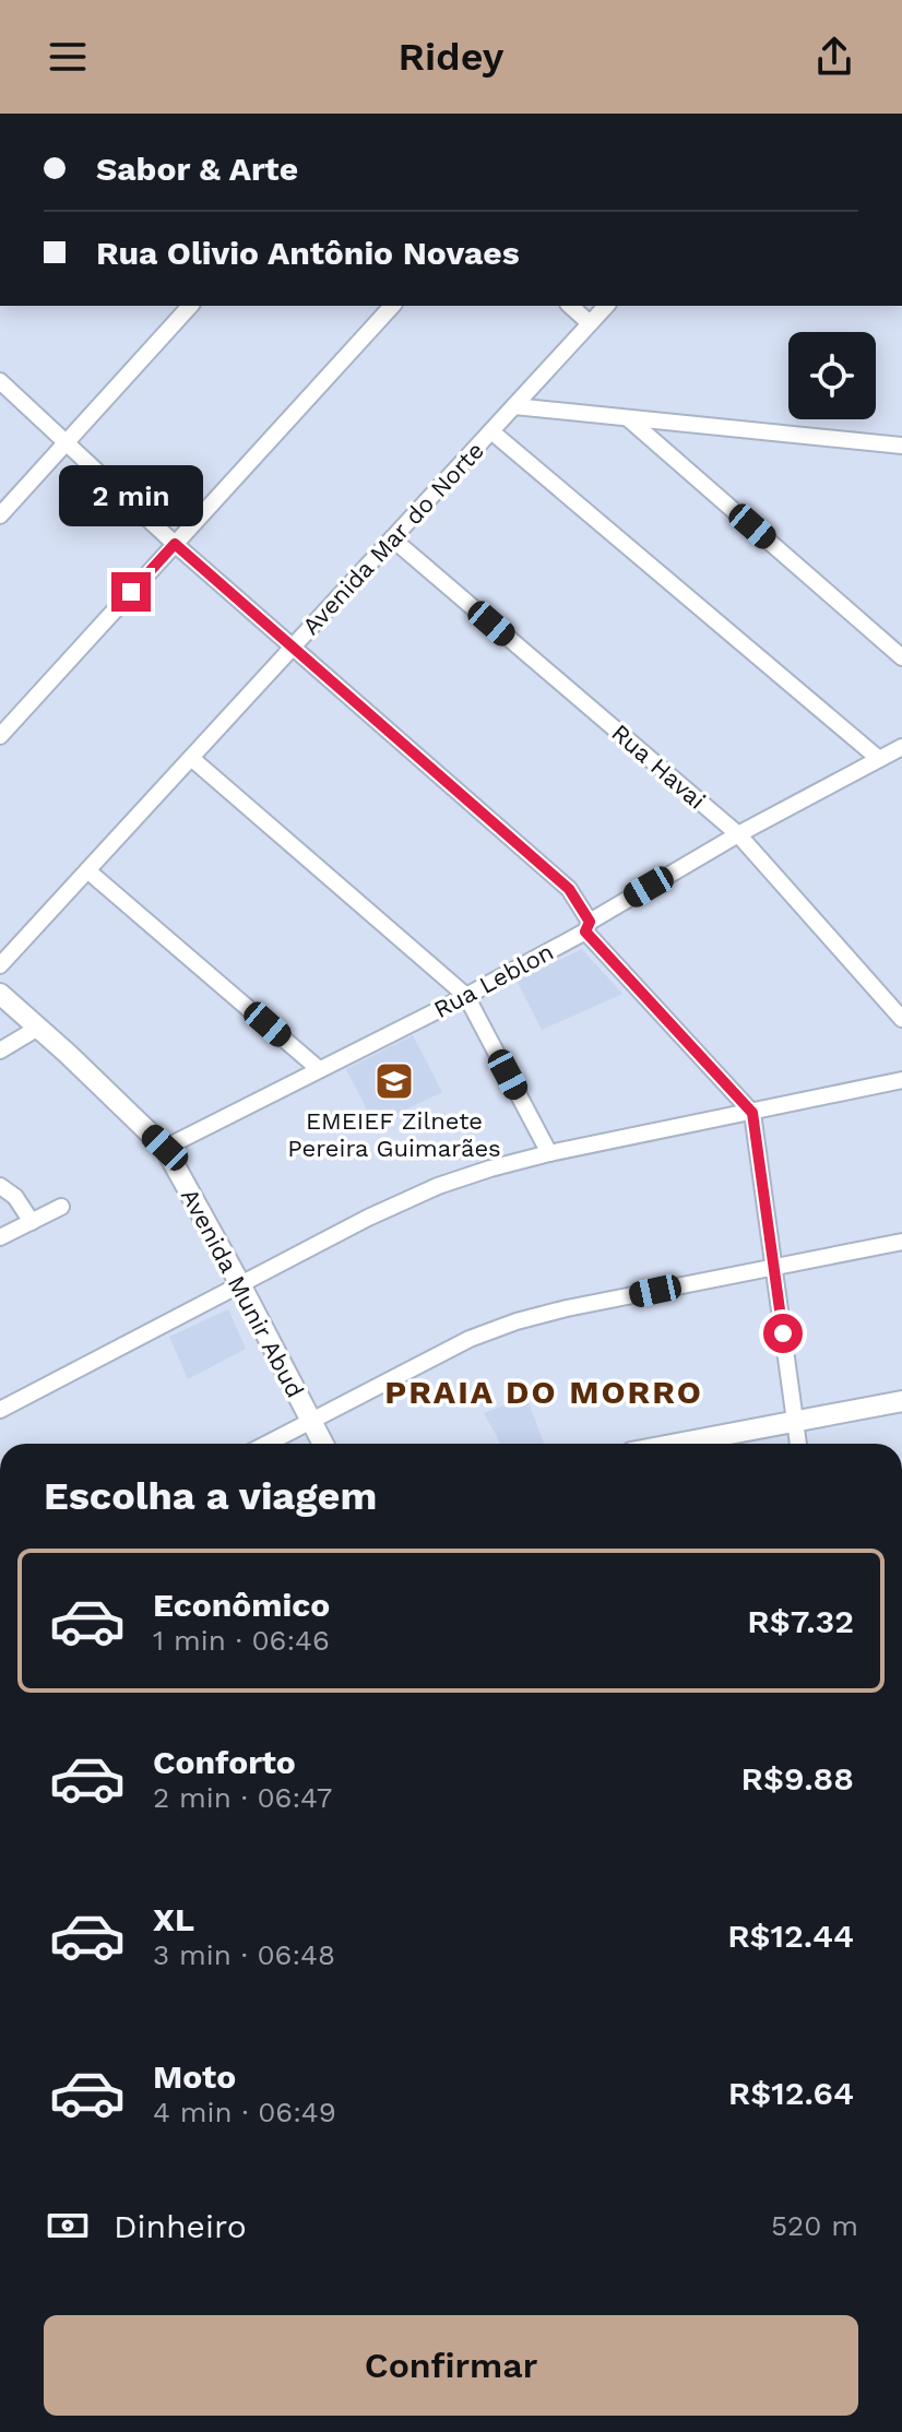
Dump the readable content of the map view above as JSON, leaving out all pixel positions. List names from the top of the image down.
{
  "streets": {
    "street": [
      "Avenida Mar do Norte",
      "Rua Havai",
      "Rua Leblon",
      "Avenida Munir Abud"
    ]
  },
  "crossings": [
    ["Avenida Mar do Norte", "Rua Havai"],
    ["Rua Havai", "Rua Leblon"],
    ["Rua Leblon", "Avenida Munir Abud"]
  ],
  "districts": ["PRAIA DO MORRO"],
  "places": {
    "school or university": ["EMEIEF Zilnete Pereira Guimarães"]
  },
  "page": {
    "header": "Ridey",
    "banner": ["Sabor & Arte", "Rua Olivio Antônio Novaes"],
    "bubble": "2 min",
    "heading": "Escolha a viagem",
    "list": [
      {
        "name": "Econômico",
        "note": "1 min · 06:46",
        "value": "R$7.32"
      },
      {
        "name": "Conforto",
        "note": "2 min · 06:47",
        "value": "R$9.88"
      },
      {
        "name": "XL",
        "note": "3 min · 06:48",
        "value": "R$12.44"
      },
      {
        "name": "Moto",
        "note": "4 min · 06:49",
        "value": "R$12.64"
      }
    ],
    "pay": ["Dinheiro", "520 m"],
    "buttons": "Confirmar"
  }
}
